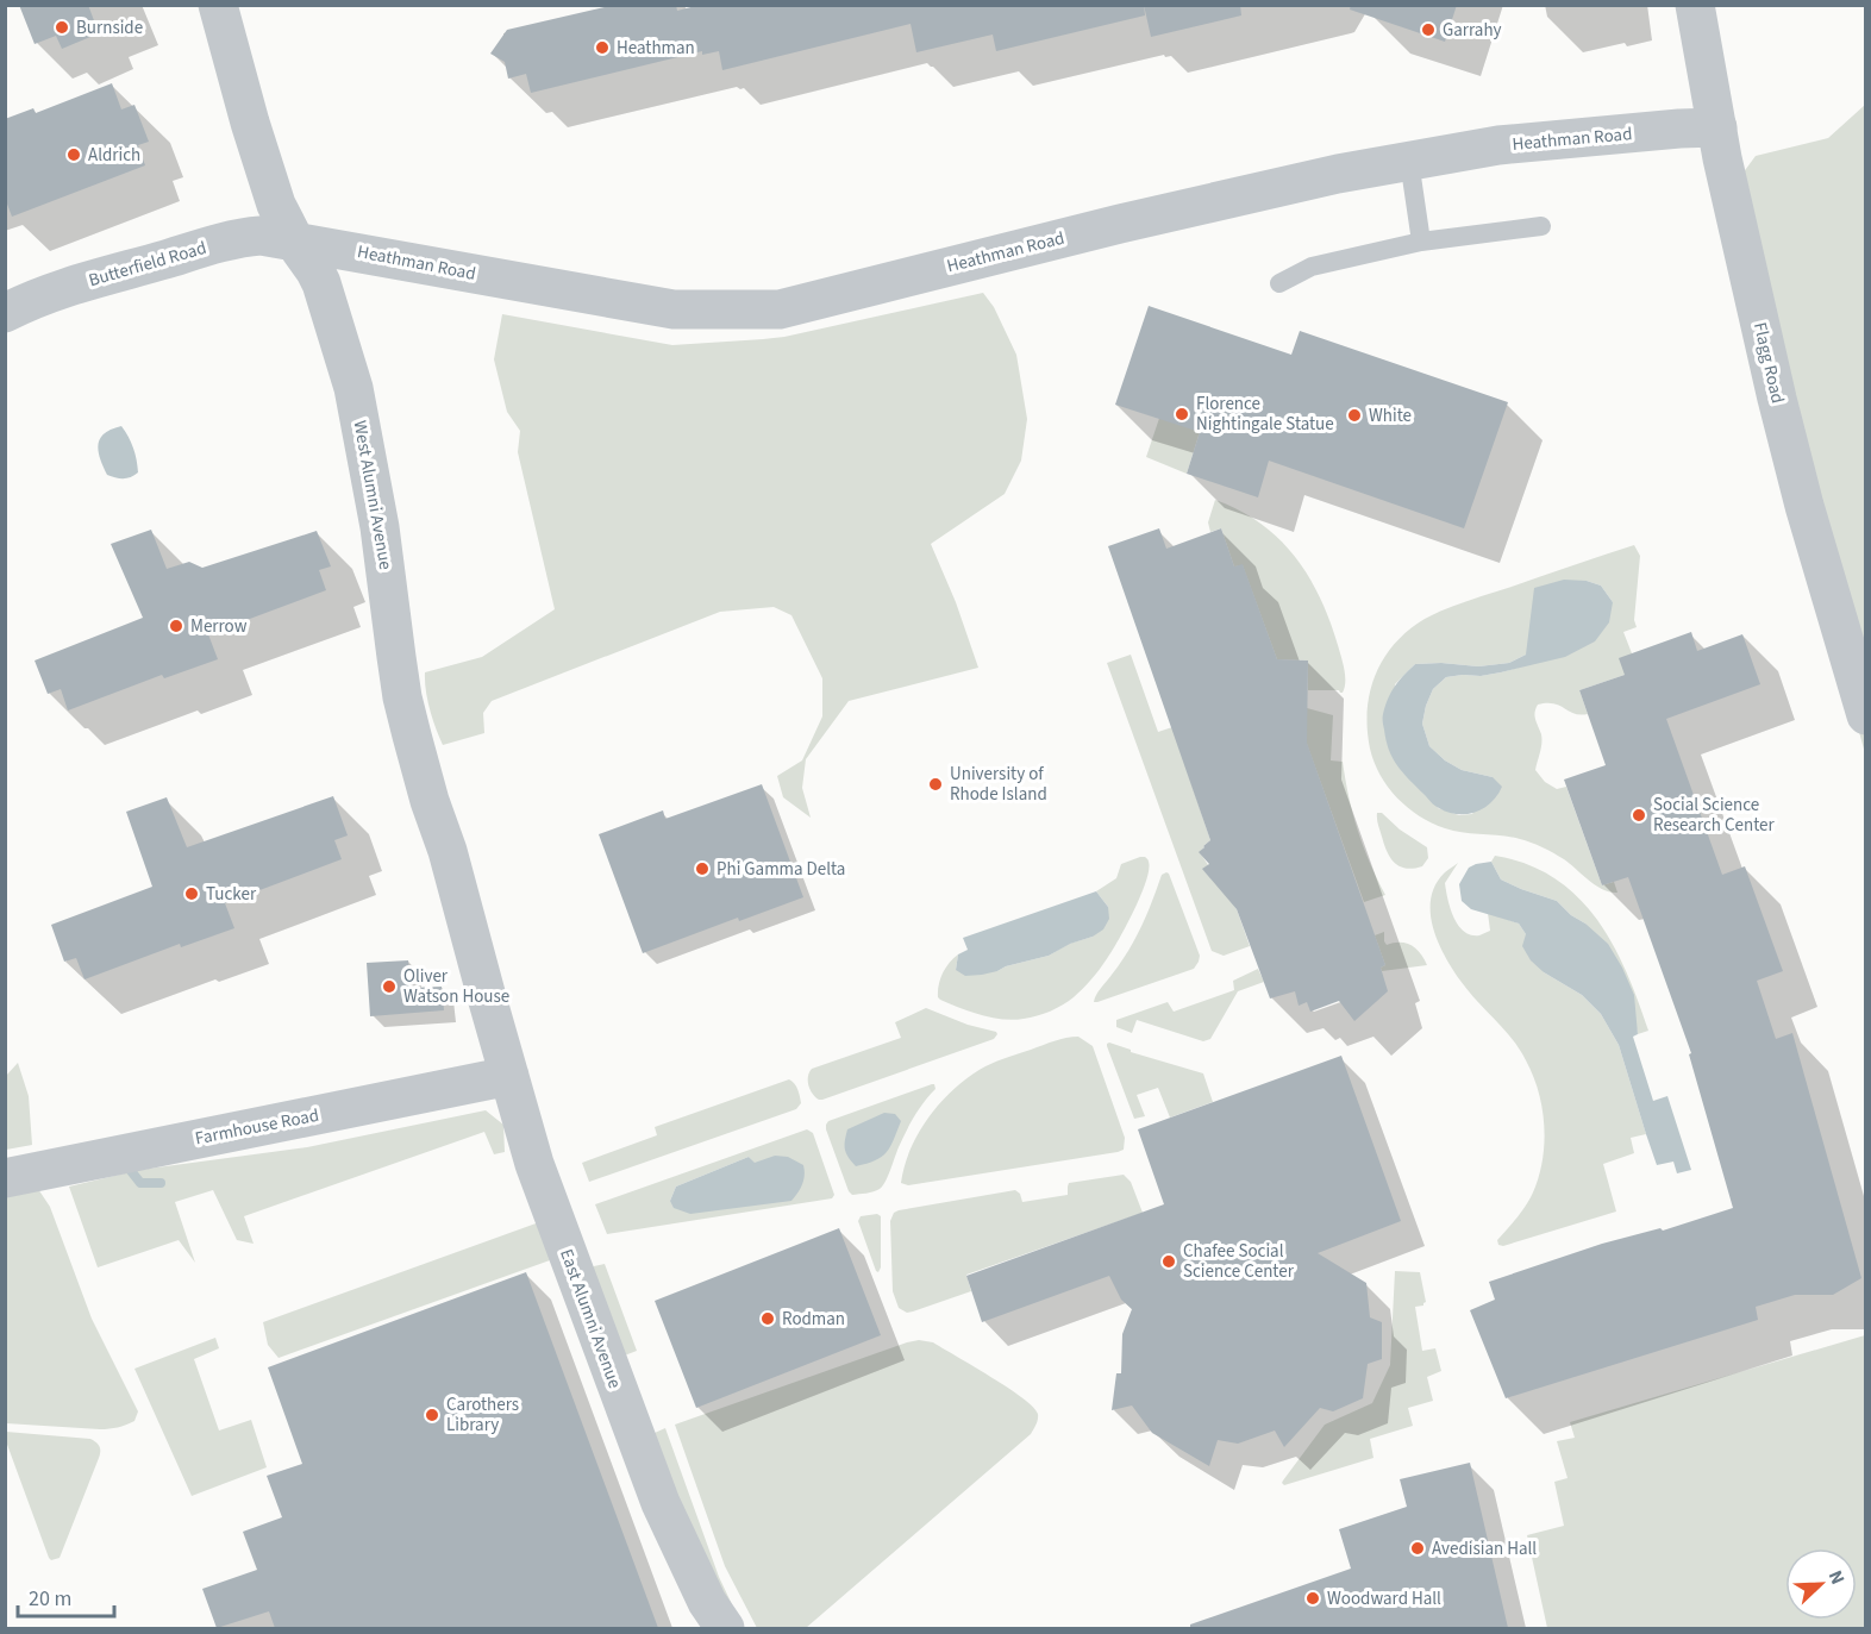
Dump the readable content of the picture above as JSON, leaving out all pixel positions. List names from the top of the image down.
{
  "streets": {
    "street": [
      "Heathman Road",
      "Butterfield Road",
      "Flagg Road",
      "West Alumni Avenue",
      "Farmhouse Road",
      "East Alumni Avenue"
    ]
  },
  "crossings": [
    ["Heathman Road", "Butterfield Road"],
    ["Heathman Road", "Flagg Road"],
    ["Heathman Road", "West Alumni Avenue"],
    ["Butterfield Road", "West Alumni Avenue"],
    ["West Alumni Avenue", "East Alumni Avenue"],
    ["Farmhouse Road", "East Alumni Avenue"]
  ],
  "places": [
    "Burnside",
    "Garrahy",
    "Heathman",
    "Aldrich",
    "Florence Nightingale Statue",
    "White",
    "Merrow",
    "University of Rhode Island",
    "Social Science Research Center",
    "Phi Gamma Delta",
    "Tucker",
    "Oliver Watson House",
    "Chafee Social Science Center",
    "Rodman",
    "Carothers Library",
    "Avedisian Hall",
    "Woodward Hall"
  ],
  "scale_bar": "20 m",
  "north": "top right"
}
